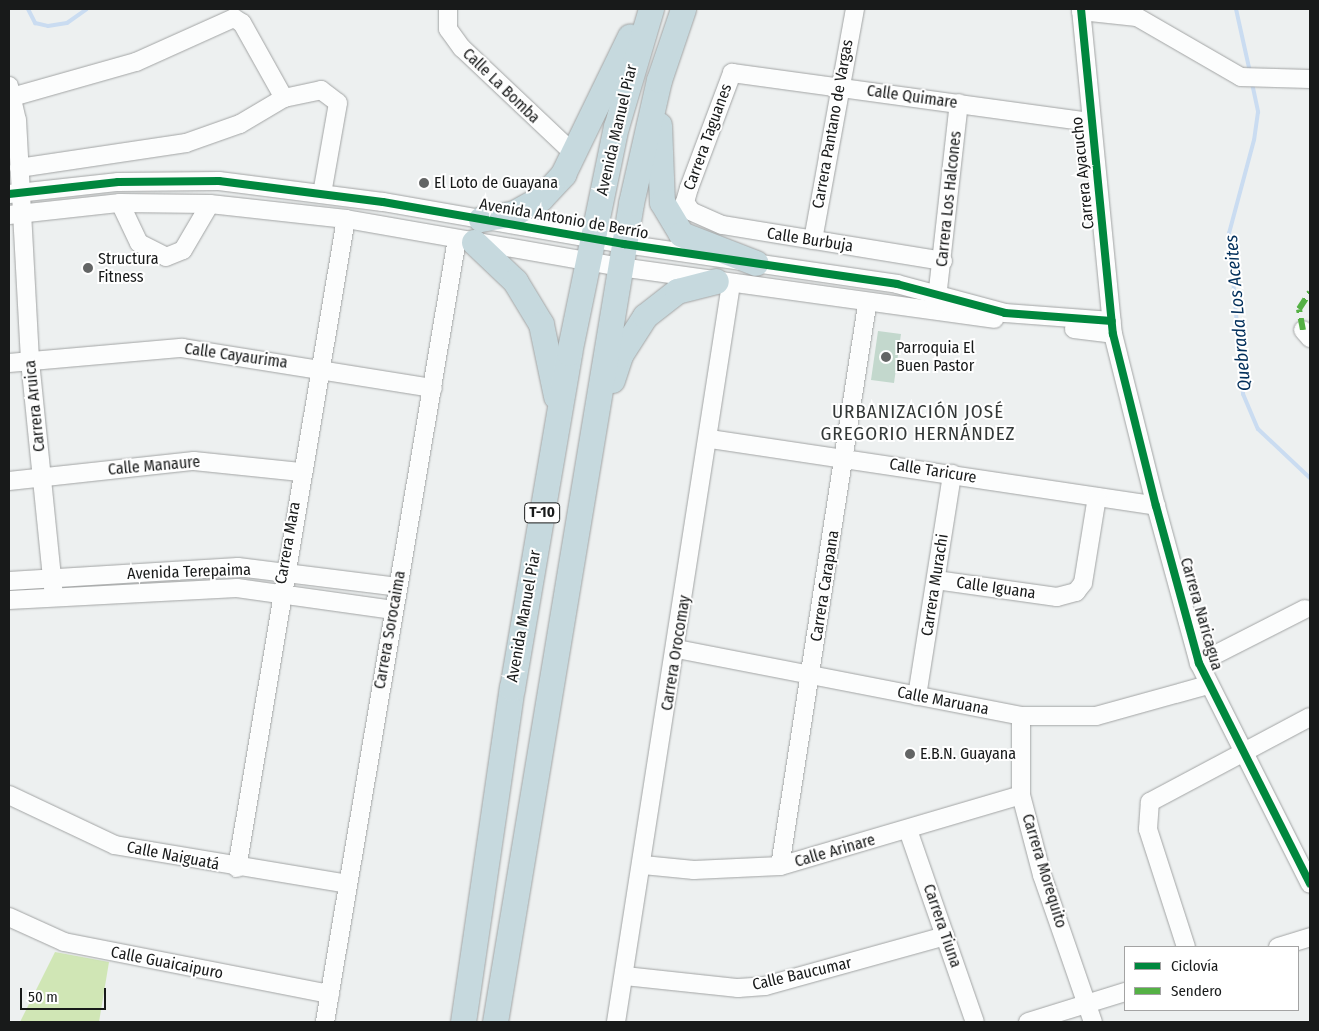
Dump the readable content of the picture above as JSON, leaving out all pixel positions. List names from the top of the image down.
{
  "streets": {
    "highway": ["Avenida Manuel Piar", "T-10"],
    "street": [
      "Calle La Bomba",
      "Calle Quimare",
      "Carrera Pantano de Vargas",
      "Carrera Taguanes",
      "Carrera Ayacucho",
      "Carrera Los Halcones",
      "Avenida Antonio de Berrío",
      "Calle Burbuja",
      "Calle Cayaurima",
      "Carrera Aruica",
      "Calle Manaure",
      "Calle Taricure",
      "Carrera Mara",
      "Avenida Terepaima",
      "Carrera Murachi",
      "Carrera Carapana",
      "Calle Iguana",
      "Carrera Naricagua",
      "Carrera Sorocaima",
      "Carrera Orocomay",
      "Calle Maruana",
      "Calle Arinare",
      "Calle Naiguatá",
      "Carrera Morequito",
      "Carrera Tiuna",
      "Calle Guaicaipuro",
      "Calle Baucumar"
    ]
  },
  "crossings": [
    ["Calle Quimare", "Carrera Pantano de Vargas"],
    ["Calle Quimare", "Carrera Taguanes"],
    ["Calle Quimare", "Carrera Ayacucho"],
    ["Calle Quimare", "Carrera Los Halcones"],
    ["Carrera Pantano de Vargas", "Calle Burbuja"],
    ["Avenida Manuel Piar", "Avenida Antonio de Berrío"],
    ["Carrera Taguanes", "Calle Burbuja"],
    ["Carrera Ayacucho", "Avenida Antonio de Berrío"],
    ["Carrera Ayacucho", "Carrera Naricagua"],
    ["Carrera Los Halcones", "Avenida Antonio de Berrío"],
    ["Carrera Los Halcones", "Calle Burbuja"],
    ["Avenida Antonio de Berrío", "Carrera Aruica"],
    ["Avenida Antonio de Berrío", "Carrera Mara"],
    ["Avenida Antonio de Berrío", "Carrera Carapana"],
    ["Avenida Antonio de Berrío", "Carrera Naricagua"],
    ["Avenida Antonio de Berrío", "Carrera Sorocaima"],
    ["Avenida Antonio de Berrío", "Carrera Orocomay"],
    ["Calle Cayaurima", "Carrera Aruica"],
    ["Calle Cayaurima", "Carrera Mara"],
    ["Calle Cayaurima", "Carrera Sorocaima"],
    ["Carrera Aruica", "Calle Manaure"],
    ["Carrera Aruica", "Avenida Terepaima"],
    ["Calle Manaure", "Carrera Mara"],
    ["Calle Taricure", "Carrera Murachi"],
    ["Calle Taricure", "Carrera Carapana"],
    ["Calle Taricure", "Calle Iguana"],
    ["Calle Taricure", "Carrera Naricagua"],
    ["Calle Taricure", "Carrera Orocomay"],
    ["Carrera Mara", "Avenida Terepaima"],
    ["Carrera Mara", "Calle Naiguatá"],
    ["Avenida Terepaima", "Carrera Sorocaima"],
    ["Carrera Murachi", "Calle Iguana"],
    ["Carrera Murachi", "Calle Maruana"],
    ["Carrera Carapana", "Calle Maruana"],
    ["Carrera Carapana", "Calle Arinare"],
    ["Carrera Naricagua", "Calle Maruana"],
    ["Carrera Sorocaima", "Calle Naiguatá"],
    ["Carrera Sorocaima", "Calle Guaicaipuro"],
    ["Carrera Orocomay", "Calle Maruana"],
    ["Carrera Orocomay", "Calle Arinare"],
    ["Carrera Orocomay", "Calle Baucumar"],
    ["Calle Maruana", "Carrera Morequito"],
    ["Calle Arinare", "Carrera Morequito"],
    ["Calle Arinare", "Carrera Tiuna"],
    ["Carrera Tiuna", "Calle Baucumar"]
  ],
  "districts": ["URBANIZACIÓN JOSÉ GREGORIO HERNÁNDEZ"],
  "water": ["Quebrada Los Aceites"],
  "places": [
    "El Loto de Guayana",
    "Structura Fitness",
    "Parroquia El Buen Pastor",
    "E.B.N. Guayana"
  ],
  "legend": ["Ciclovía", "Sendero"],
  "scale_bar": "50 m"
}
